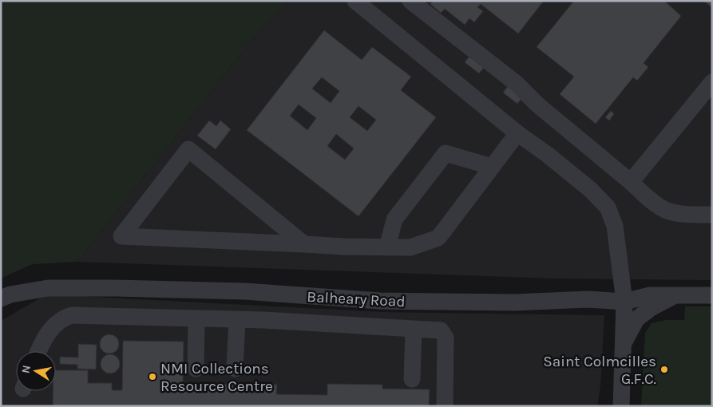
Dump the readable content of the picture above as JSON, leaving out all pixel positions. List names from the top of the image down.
{
  "streets": {
    "street": ["Balheary Road"]
  },
  "places": ["Saint Colmcilles G.F.C.", "NMI Collections Resource Centre"],
  "north": "left"
}
